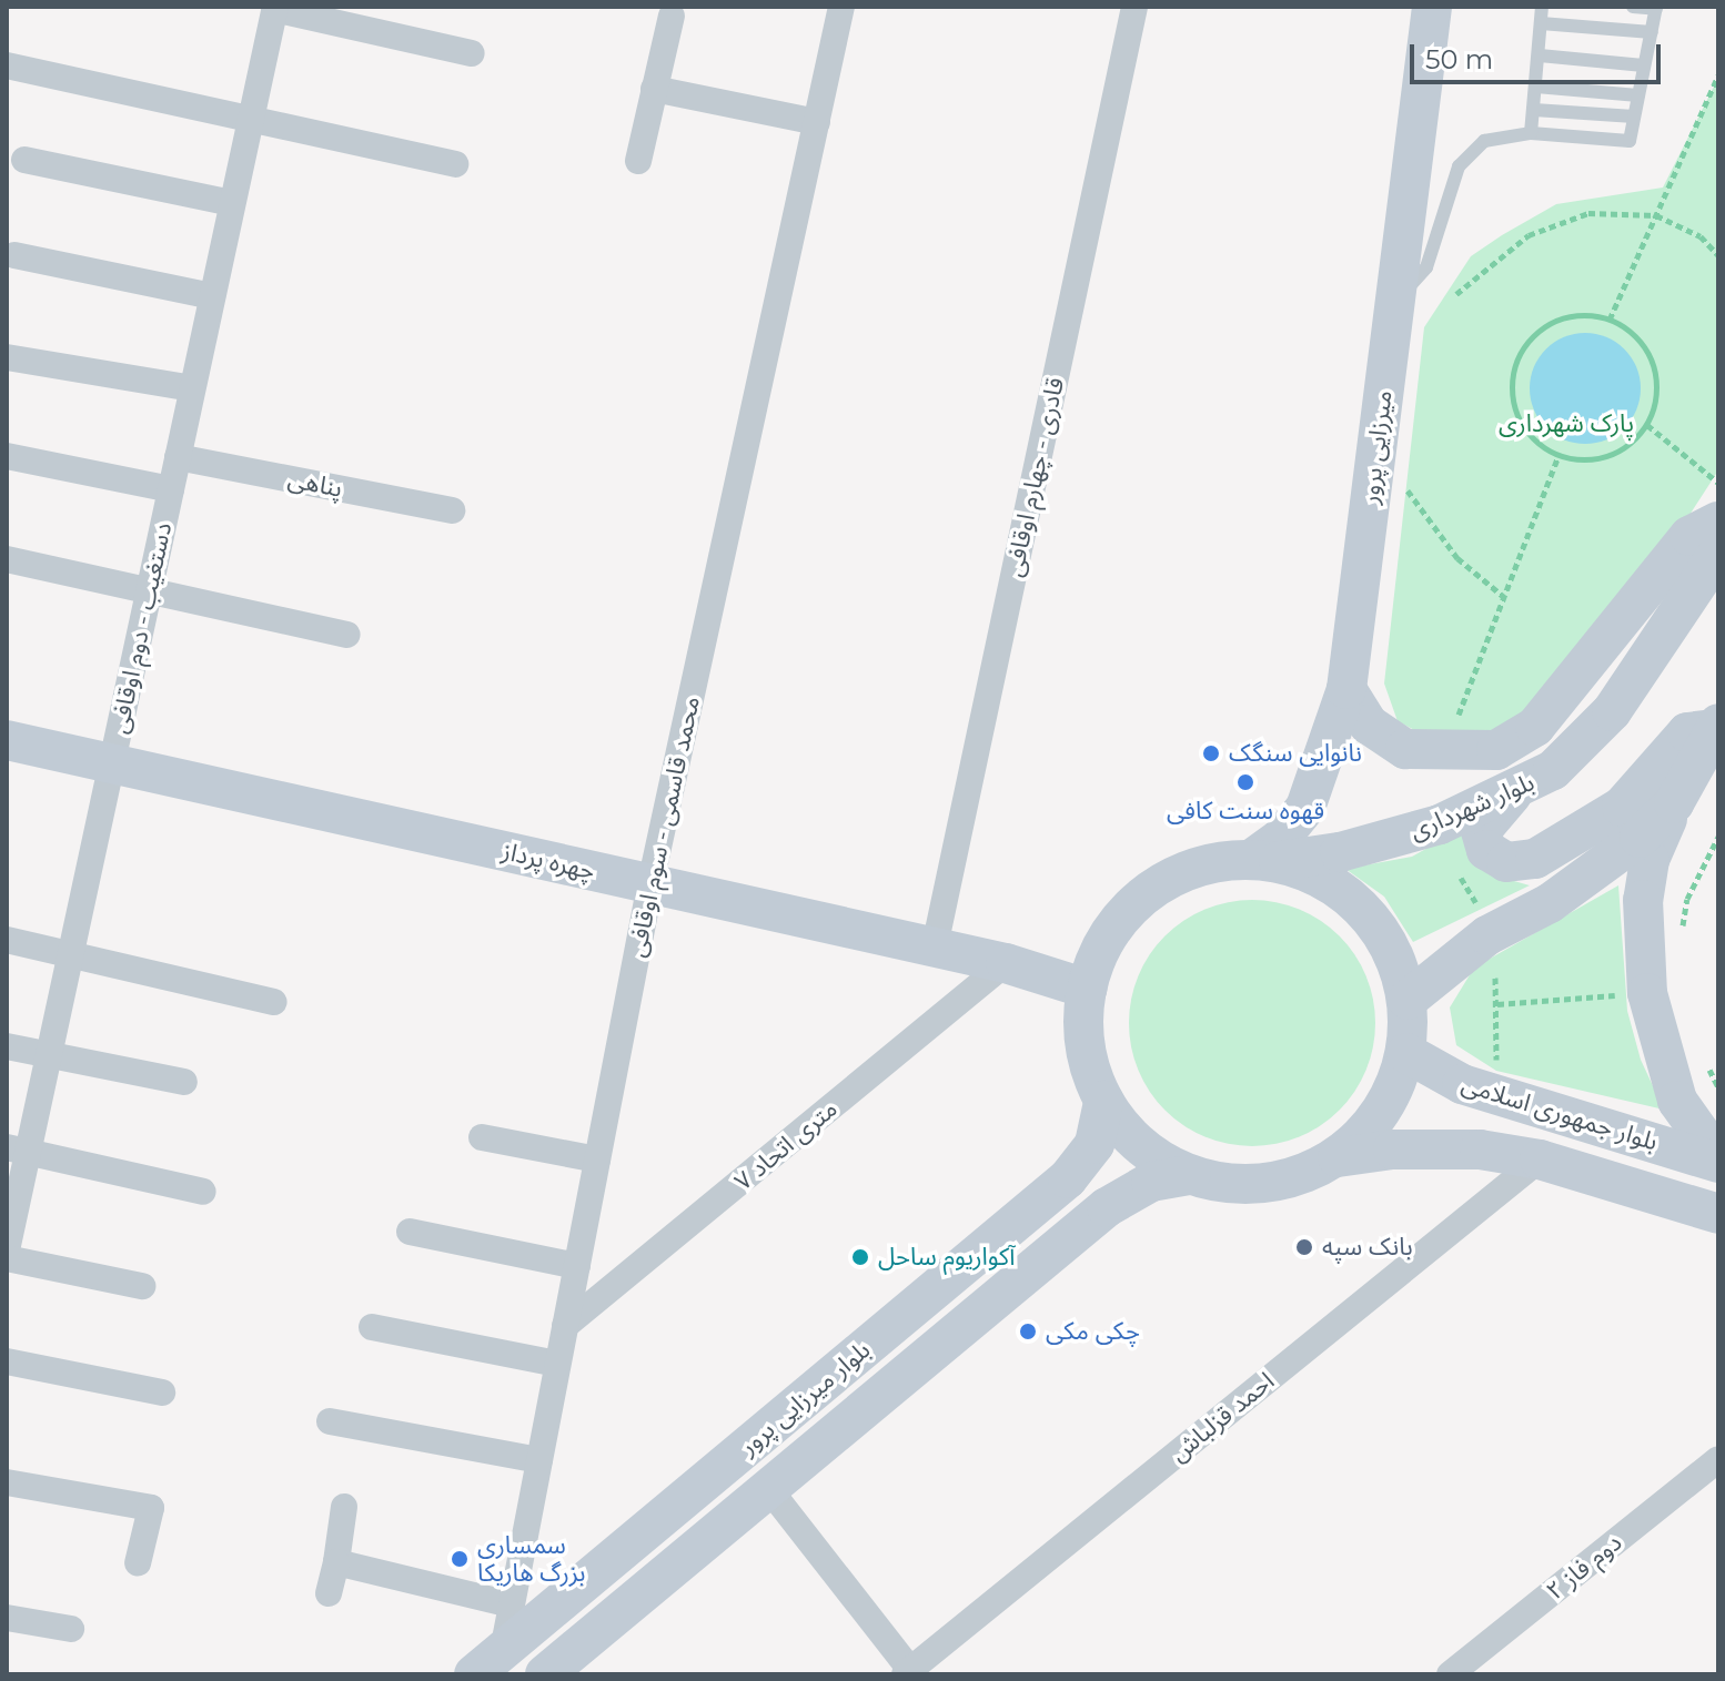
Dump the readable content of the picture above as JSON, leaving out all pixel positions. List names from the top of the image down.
{
  "streets": {
    "main road": [
      "میرزایی پرور",
      "بلوار شهرداری",
      "چهره پرداز",
      "بلوار جمهوری اسلامی",
      "بلوار میرزایی پرور"
    ],
    "street": [
      "قادری - چهارم اوقافی",
      "پناهی",
      "دستغیب - دوم اوقافی",
      "محمد قاسمی - سوم اوقافی",
      "۷ متری اتحاد",
      "احمد قزلباش",
      "دوم فاز ۲"
    ]
  },
  "crossings": [
    ["میرزایی پرور", "بلوار شهرداری"],
    ["قادری - چهارم اوقافی", "چهره پرداز"],
    ["پناهی", "دستغیب - دوم اوقافی"],
    ["دستغیب - دوم اوقافی", "چهره پرداز"],
    ["بلوار شهرداری", "چهره پرداز"],
    ["محمد قاسمی - سوم اوقافی", "چهره پرداز"],
    ["محمد قاسمی - سوم اوقافی", "۷ متری اتحاد"],
    ["محمد قاسمی - سوم اوقافی", "بلوار میرزایی پرور"],
    ["چهره پرداز", "۷ متری اتحاد"],
    ["بلوار جمهوری اسلامی", "احمد قزلباش"]
  ],
  "parks": ["پارک شهرداری"],
  "places": [
    "نانوایی سنگک",
    "قهوه سنت کافی",
    "بانک سپه",
    "آکواریوم ساحل",
    "چکی مکی",
    "سمساری بزرگ هاریکا"
  ],
  "scale_bar": "50 m"
}
